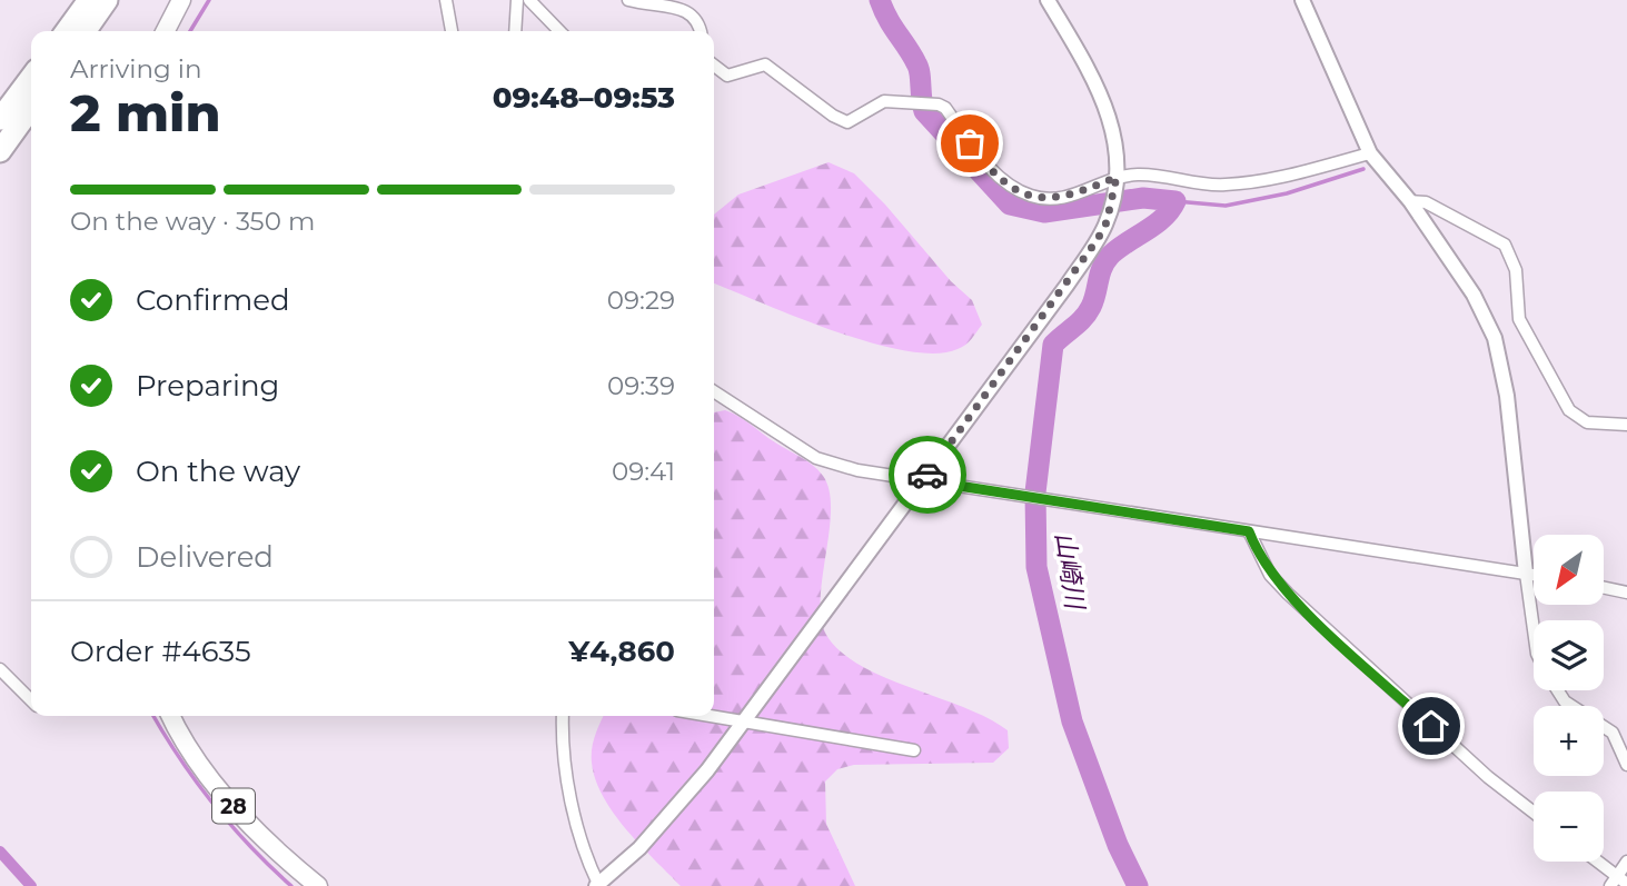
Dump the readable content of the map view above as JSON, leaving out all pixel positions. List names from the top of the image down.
{
  "streets": {
    "main road": ["28"]
  },
  "water": ["山崎川"],
  "north": "bottom left",
  "page": {
    "heading": ["2 min", "Arriving in", "09:48–09:53"],
    "panel": ["Order #4635", "¥4,860"],
    "bar": "On the way · 350 m",
    "list": [
      ["Confirmed", "09:29"],
      ["Preparing", "09:39"],
      ["On the way", "09:41"],
      "Delivered"
    ],
    "map_buttons": ["+", "−"]
  }
}
